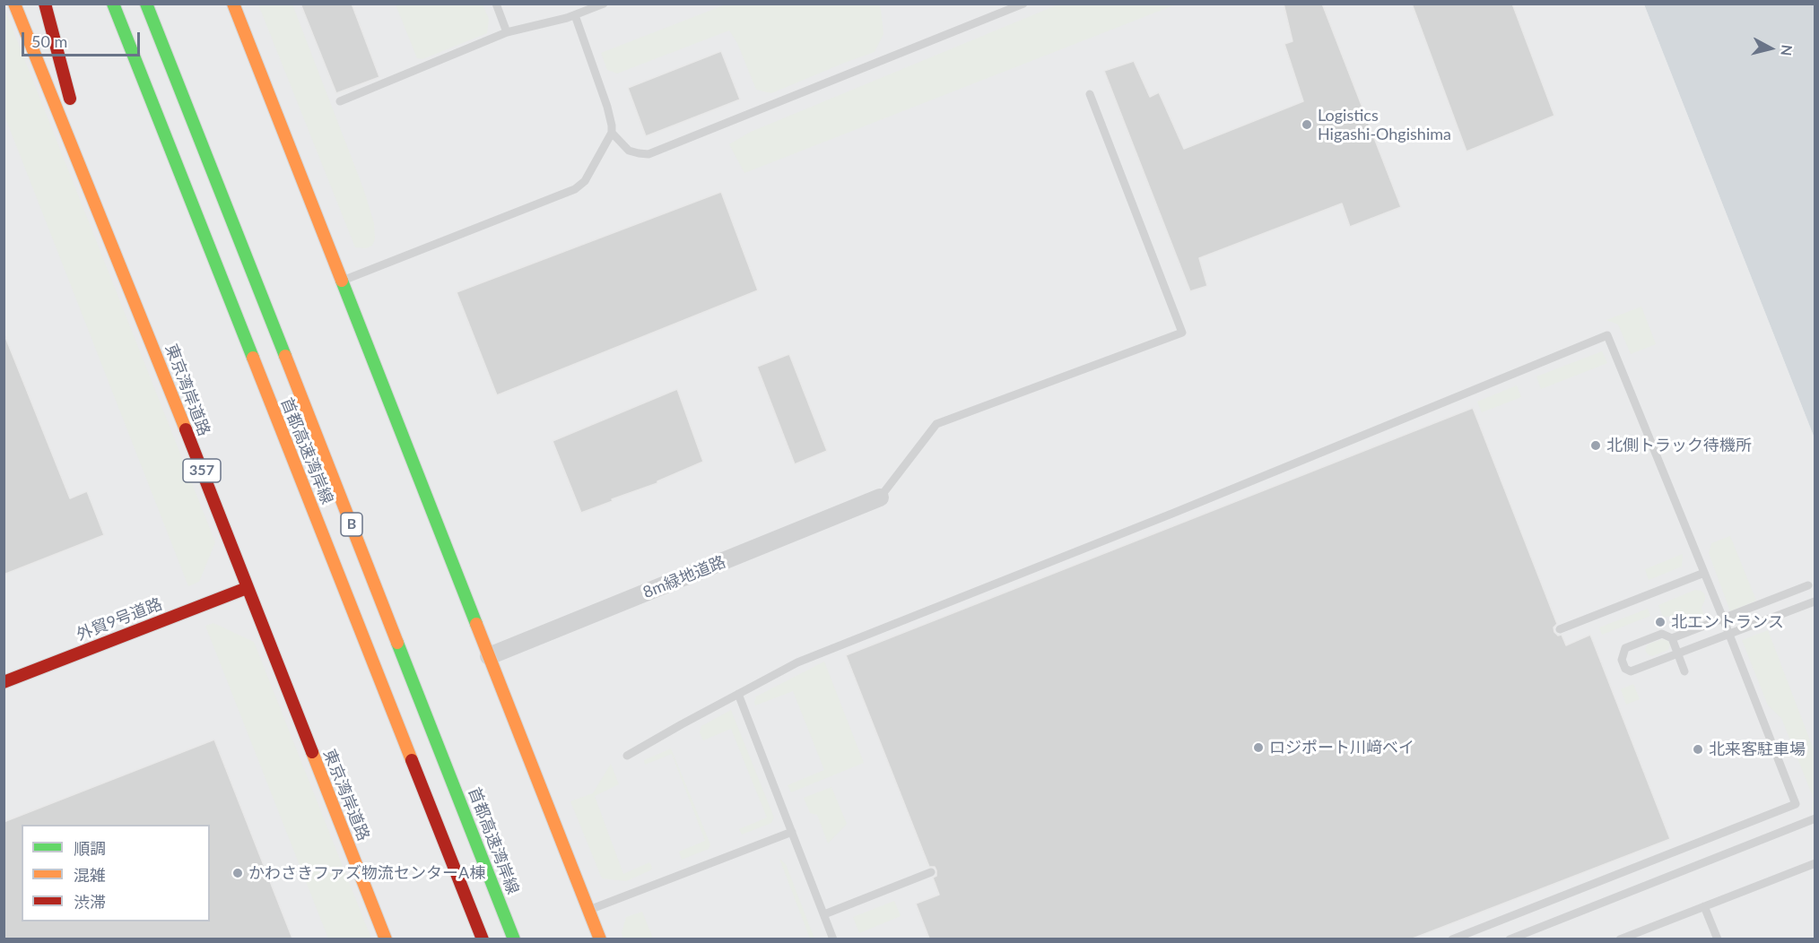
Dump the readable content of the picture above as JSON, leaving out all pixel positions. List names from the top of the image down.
{
  "streets": {
    "main road": [
      "東京湾岸道路",
      "首都高速湾岸線",
      "357",
      "B",
      "外貿9号道路"
    ],
    "street": ["8m緑地道路"]
  },
  "crossings": [
    ["東京湾岸道路", "外貿9号道路"]
  ],
  "places": [
    "Logistics Higashi-Ohgishima",
    "北側トラック待機所",
    "北エントランス",
    "ロジポート川﨑ベイ",
    "北来客駐車場",
    "かわさきファズ物流センターA棟"
  ],
  "legend": ["順調", "混雑", "渋滞"],
  "scale_bar": "50 m",
  "north": "right"
}
